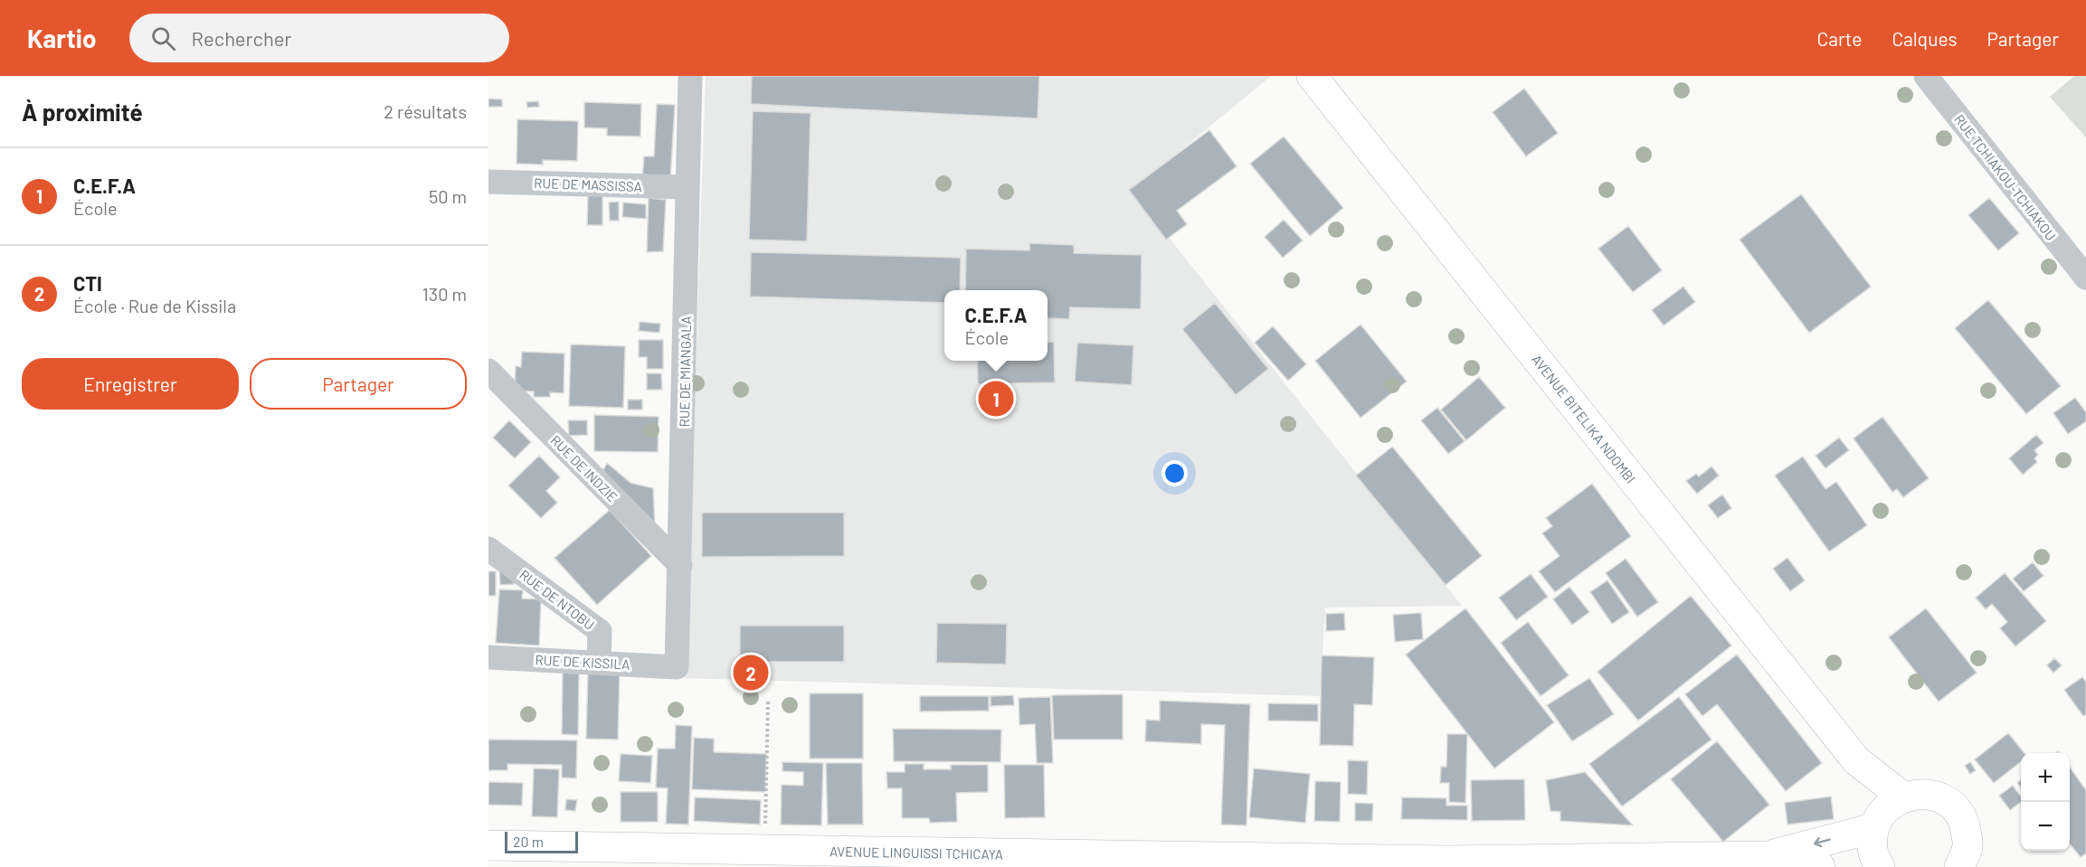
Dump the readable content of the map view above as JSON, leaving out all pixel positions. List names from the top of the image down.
{
  "streets": {
    "main road": ["AVENUE BITELIKA NDOMBI", "AVENUE LINGUISSI TCHICAYA"],
    "street": [
      "RUE TCHIAKOU-TCHIAKOU",
      "RUE DE MASSISSA",
      "RUE DE MIANGALA",
      "RUE DE INDZIE",
      "RUE DE NTOBU",
      "RUE DE KISSILA"
    ]
  },
  "crossings": [
    ["RUE DE MASSISSA", "RUE DE MIANGALA"],
    ["RUE DE MIANGALA", "RUE DE INDZIE"],
    ["RUE DE MIANGALA", "RUE DE KISSILA"],
    ["RUE DE NTOBU", "RUE DE KISSILA"]
  ],
  "scale_bar": "20 m",
  "page": {
    "header": "Kartio",
    "search": "Rechercher",
    "nav": ["Carte", "Calques", "Partager"],
    "heading": ["À proximité", "2 résultats"],
    "list": [
      {
        "mark": "1",
        "name": "C.E.F.A",
        "note": "École",
        "value": "50 m"
      },
      {
        "mark": "2",
        "name": "CTI",
        "note": "École · Rue de Kissila",
        "value": "130 m"
      }
    ],
    "popup": ["C.E.F.A", "École"],
    "buttons": ["Enregistrer", "Partager"],
    "pins": ["1", "2"],
    "map_buttons": ["+", "−"],
    "scale": "20 m"
  }
}
